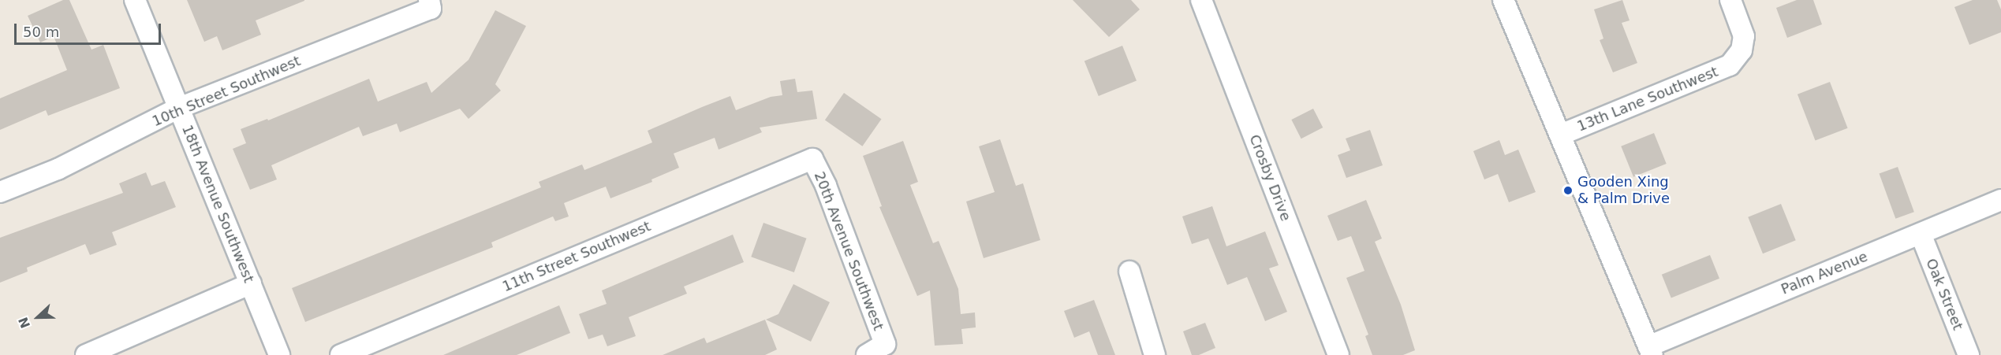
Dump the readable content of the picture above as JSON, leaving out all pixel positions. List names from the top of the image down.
{
  "streets": {
    "street": [
      "10th Street Southwest",
      "13th Lane Southwest",
      "Crosby Drive",
      "18th Avenue Southwest",
      "20th Avenue Southwest",
      "11th Street Southwest",
      "Palm Avenue",
      "Oak Street"
    ]
  },
  "crossings": [
    ["10th Street Southwest", "18th Avenue Southwest"],
    ["20th Avenue Southwest", "11th Street Southwest"],
    ["Palm Avenue", "Oak Street"]
  ],
  "places": ["Gooden Xing & Palm Drive"],
  "scale_bar": "50 m",
  "north": "left"
}
